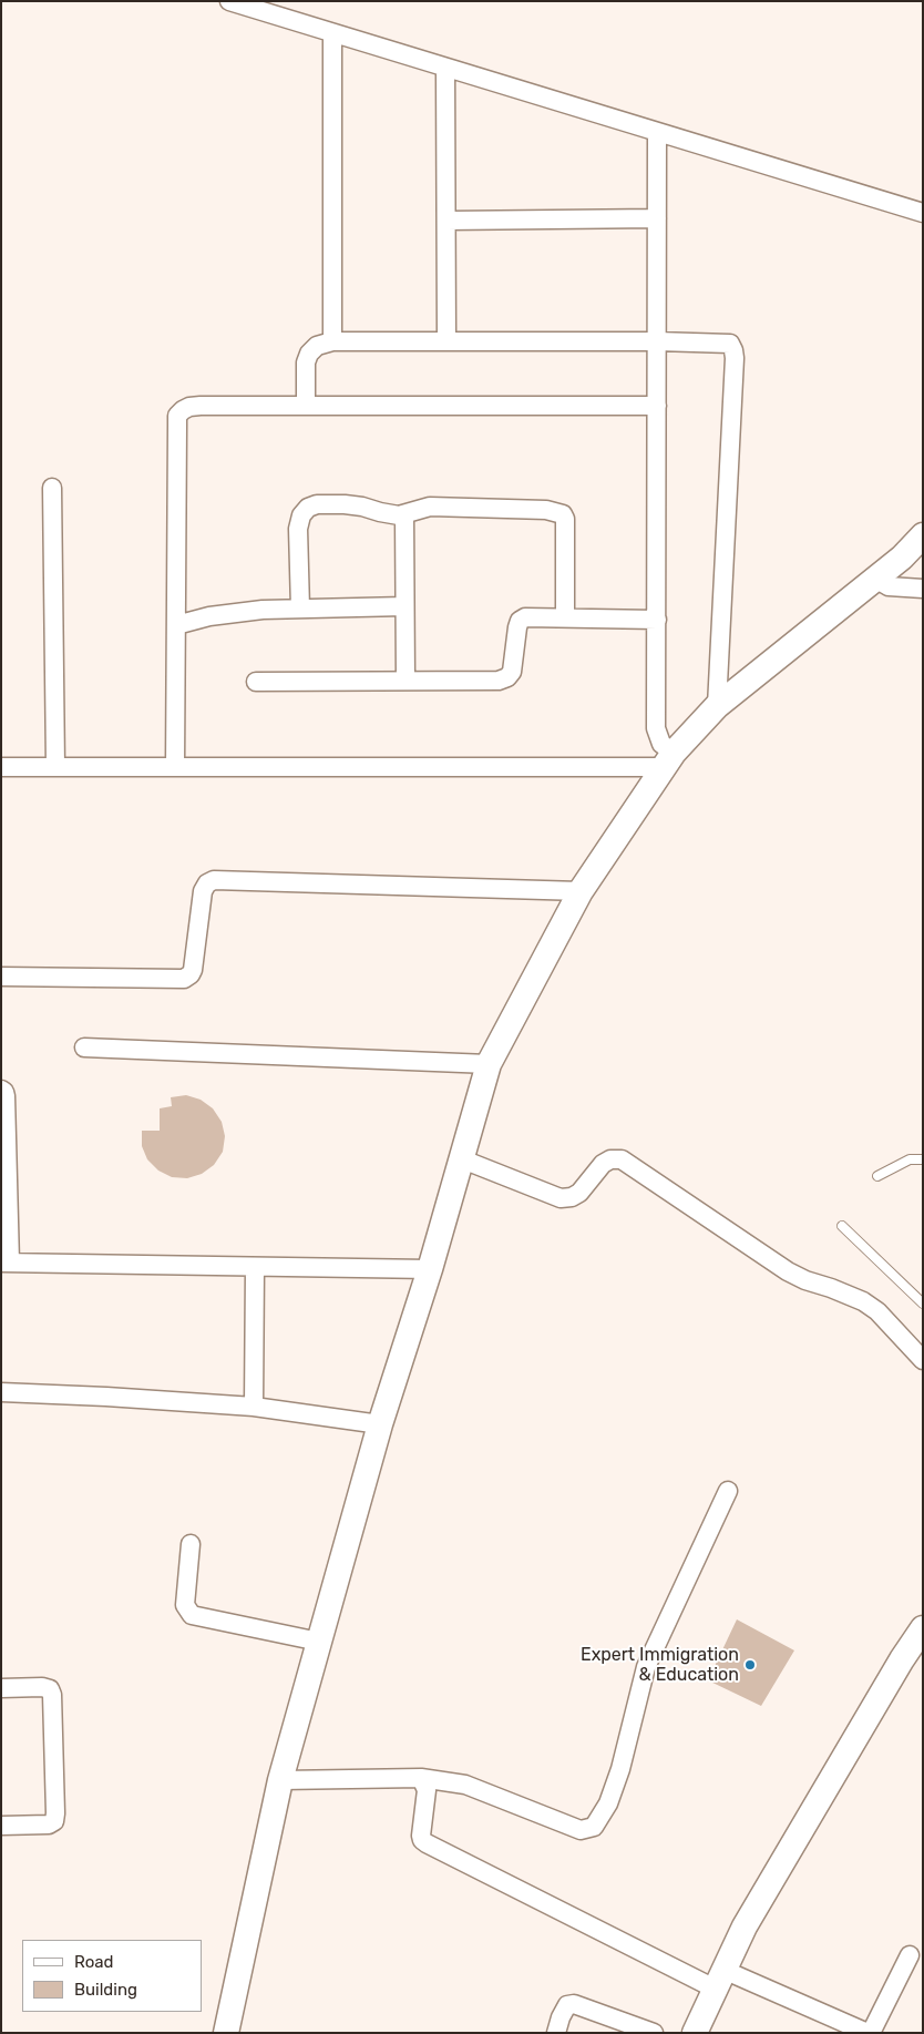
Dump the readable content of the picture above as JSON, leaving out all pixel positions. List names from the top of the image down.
{
  "places": ["Expert Immigration & Education"],
  "legend": ["Road", "Building"]
}
